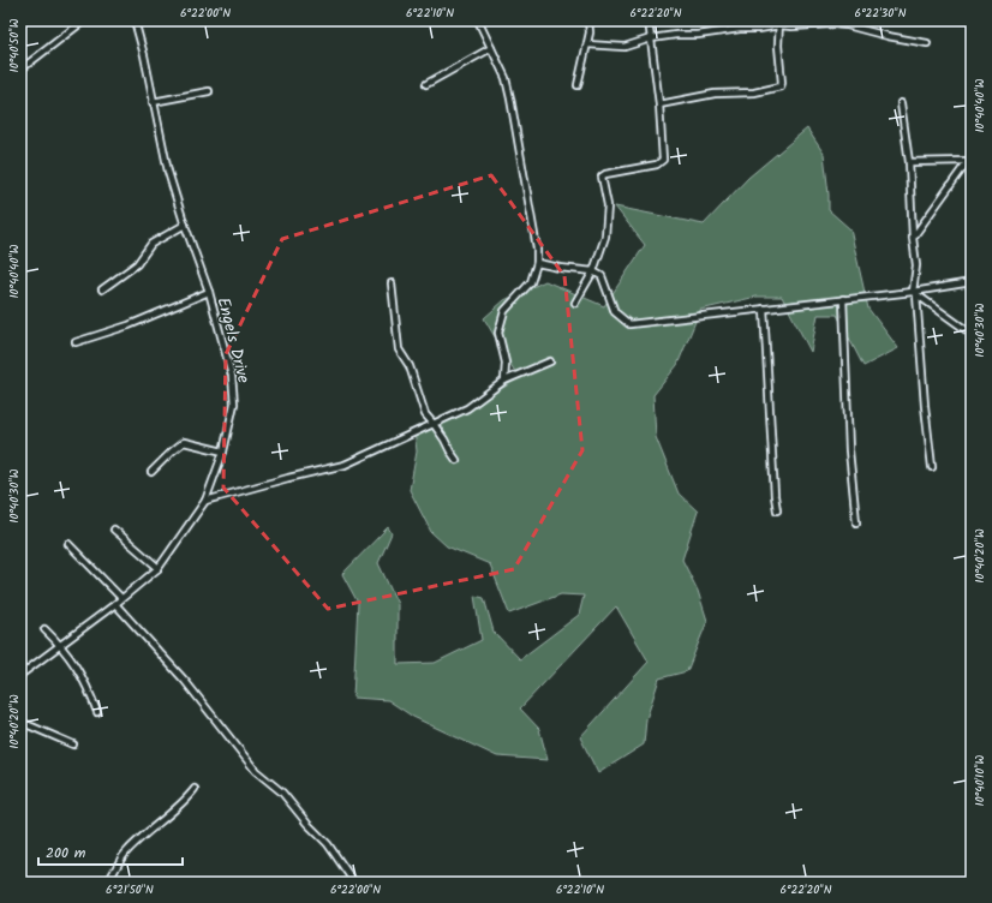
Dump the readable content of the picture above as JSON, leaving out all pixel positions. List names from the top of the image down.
{
  "streets": {
    "street": ["Engels Drive"]
  },
  "scale_bar": "200 m",
  "coordinates": [
    "6°22'00\"N",
    "6°22'10\"N",
    "6°22'20\"N",
    "6°22'30\"N",
    "10°40'50\"W",
    "10°40'40\"W",
    "10°40'30\"W",
    "10°40'20\"W",
    "10°40'10\"W",
    "6°21'50\"N"
  ]
}
